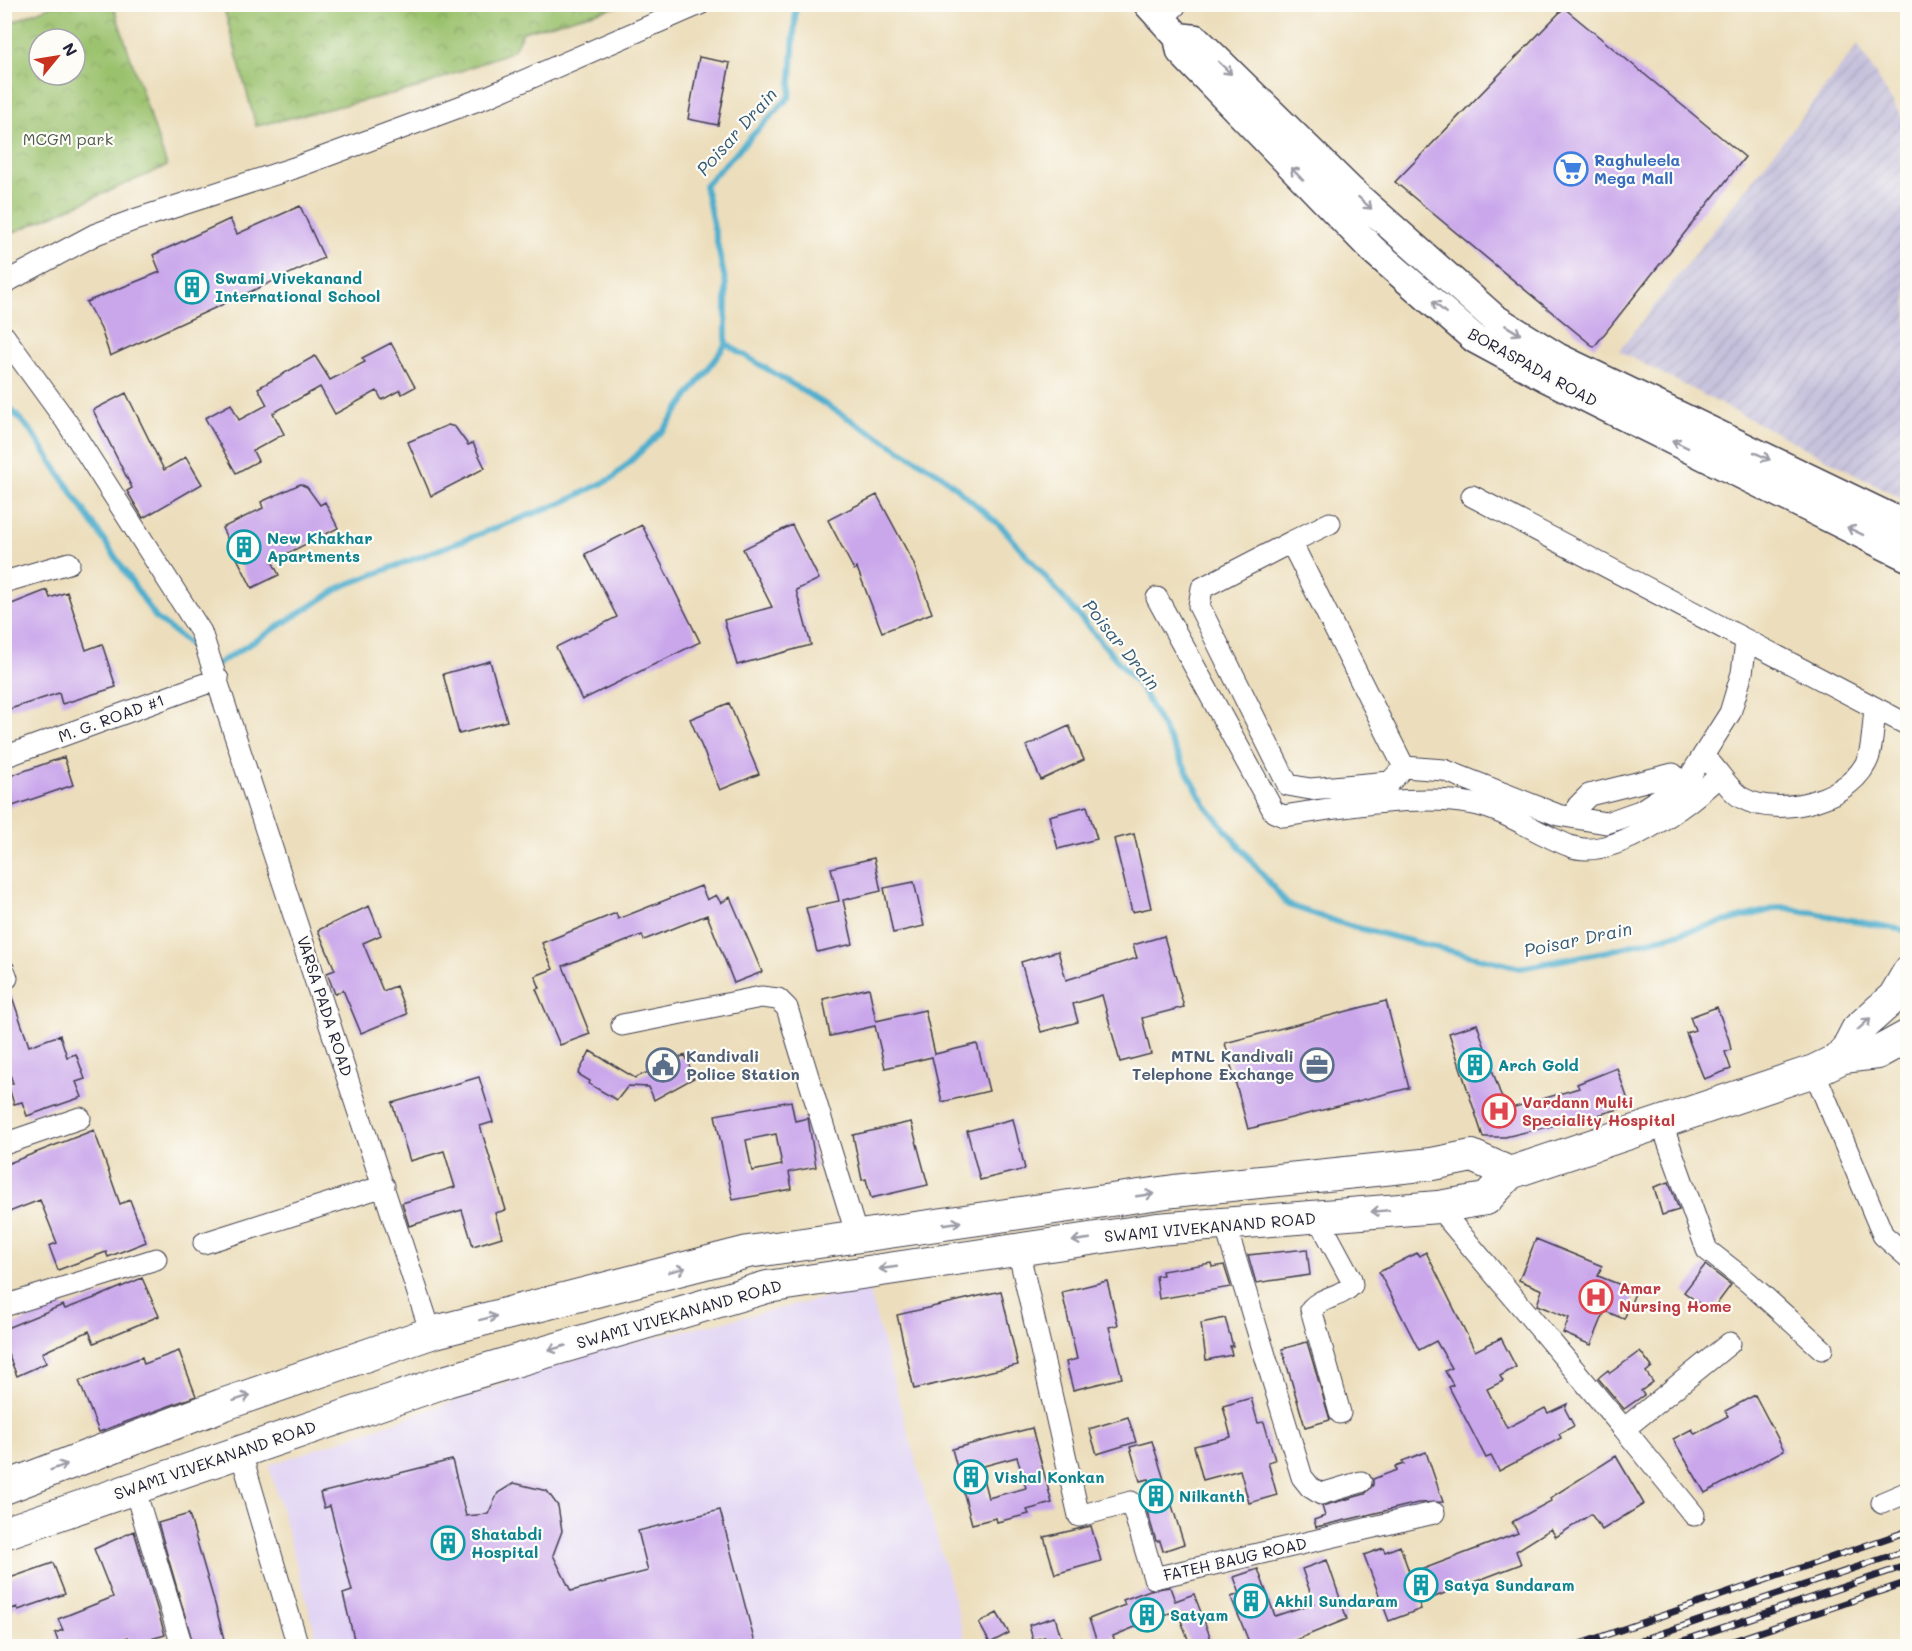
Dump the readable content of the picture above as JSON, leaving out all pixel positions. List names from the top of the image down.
{
  "streets": {
    "main road": ["BORASPADA ROAD", "SWAMI VIVEKANAND ROAD"],
    "street": ["M. G. ROAD #1", "VARSA PADA ROAD", "FATEH BAUG ROAD"]
  },
  "crossings": [
    ["M. G. ROAD #1", "VARSA PADA ROAD"],
    ["SWAMI VIVEKANAND ROAD", "FATEH BAUG ROAD"]
  ],
  "water": ["Poisar Drain"],
  "parks": ["MCGM park"],
  "places": {
    "supermarket": ["Raghuleela Mega Mall"],
    "building": [
      "Swami Vivekanand International School",
      "New Khakhar Apartments",
      "Arch Gold",
      "Vishal Konkan",
      "Nilkanth",
      "Shatabdi Hospital",
      "Satya Sundaram",
      "Akhil Sundaram",
      "Satyam"
    ],
    "public building": ["Kandivali Police Station"],
    "office": ["MTNL Kandivali Telephone Exchange"],
    "hospital": ["Vardann Multi Speciality Hospital", "Amar Nursing Home"]
  },
  "north": "top right"
}
